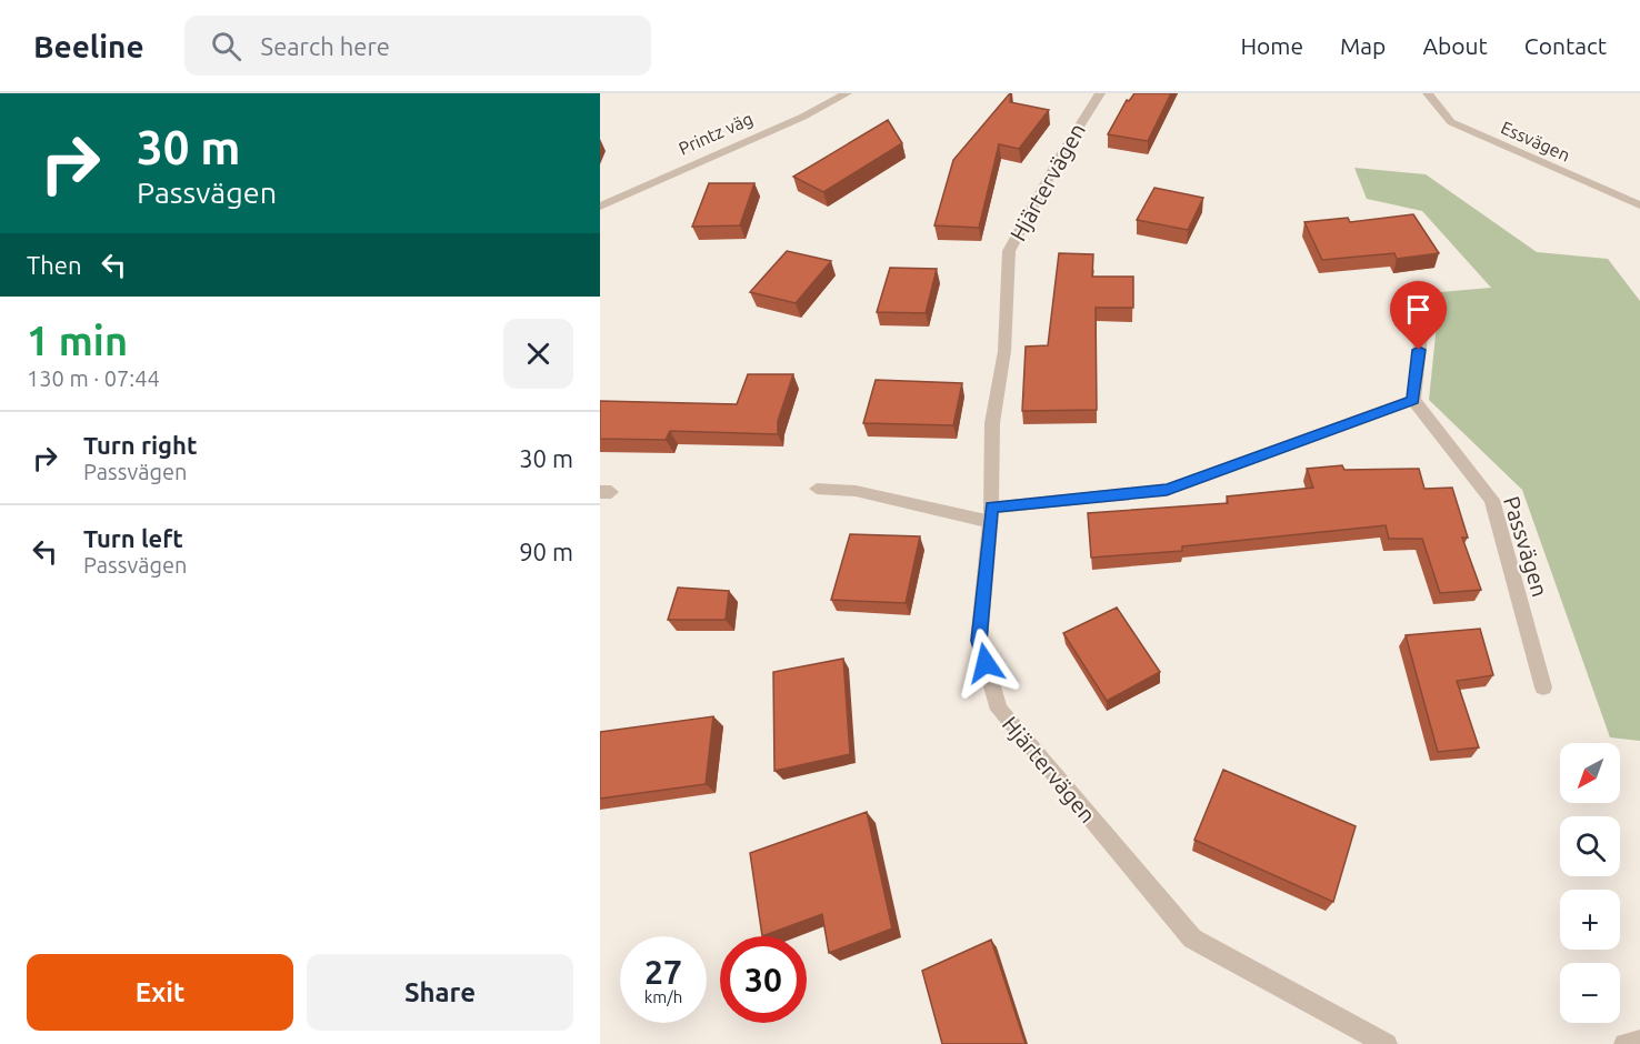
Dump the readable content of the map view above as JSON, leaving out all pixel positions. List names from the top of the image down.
{
  "streets": {
    "street": [
      "Printz väg",
      "Essvägen",
      "Hjärtervägen",
      "Passvägen"
    ]
  },
  "north": "bottom left",
  "page": {
    "header": "Beeline",
    "search": "Search here",
    "nav": [
      "Home",
      "Map",
      "About",
      "Contact"
    ],
    "turn": ["30 m", "Passvägen"],
    "then": "Then",
    "heading": ["1 min", "130 m · 07:44"],
    "list": [
      {
        "name": "Turn right",
        "note": "Passvägen",
        "value": "30 m"
      },
      {
        "name": "Turn left",
        "note": "Passvägen",
        "value": "90 m"
      }
    ],
    "map_buttons": ["+", "−"],
    "speed": "27 km/h",
    "limit": "30",
    "buttons": ["Exit", "Share"]
  }
}
